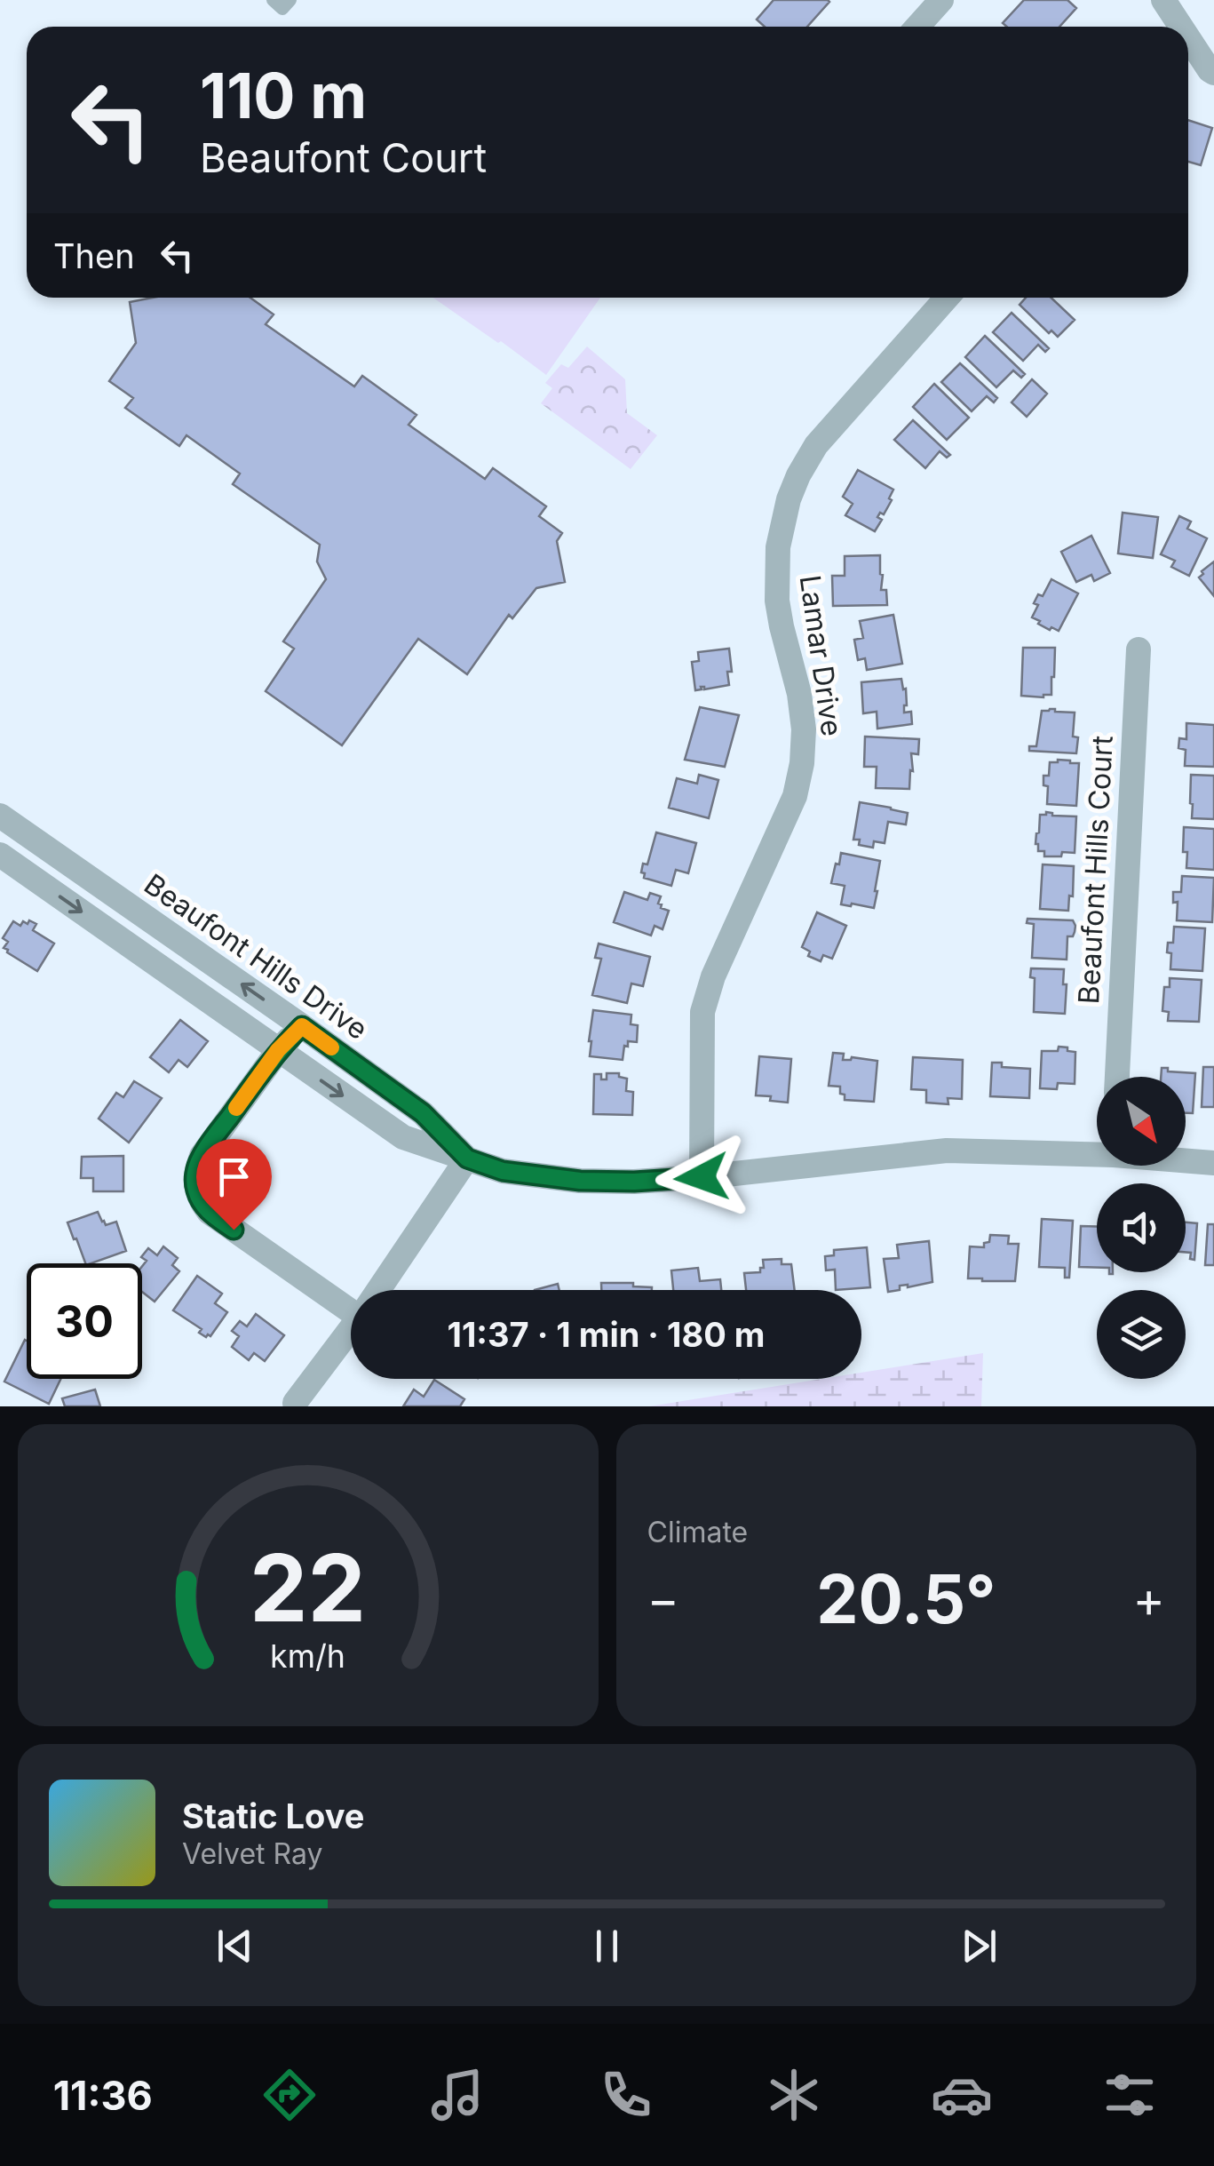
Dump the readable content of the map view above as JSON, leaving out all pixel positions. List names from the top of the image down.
{
  "streets": {
    "street": ["Lamar Drive", "Beaufont Hills Court", "Beaufont Hills Drive"]
  },
  "crossings": [
    ["Lamar Drive", "Beaufont Hills Drive"]
  ],
  "north": "bottom right",
  "page": {
    "turn": ["110 m", "Beaufont Court"],
    "then": "Then",
    "limit": "30",
    "trip": "11:37 · 1 min · 180 m",
    "tile": "Climate",
    "heat": ["−", "20.5°", "+"],
    "song": ["Static Love", "Velvet Ray"],
    "tabs": "11:36",
    "gauge": ["22", "km/h"]
  }
}
